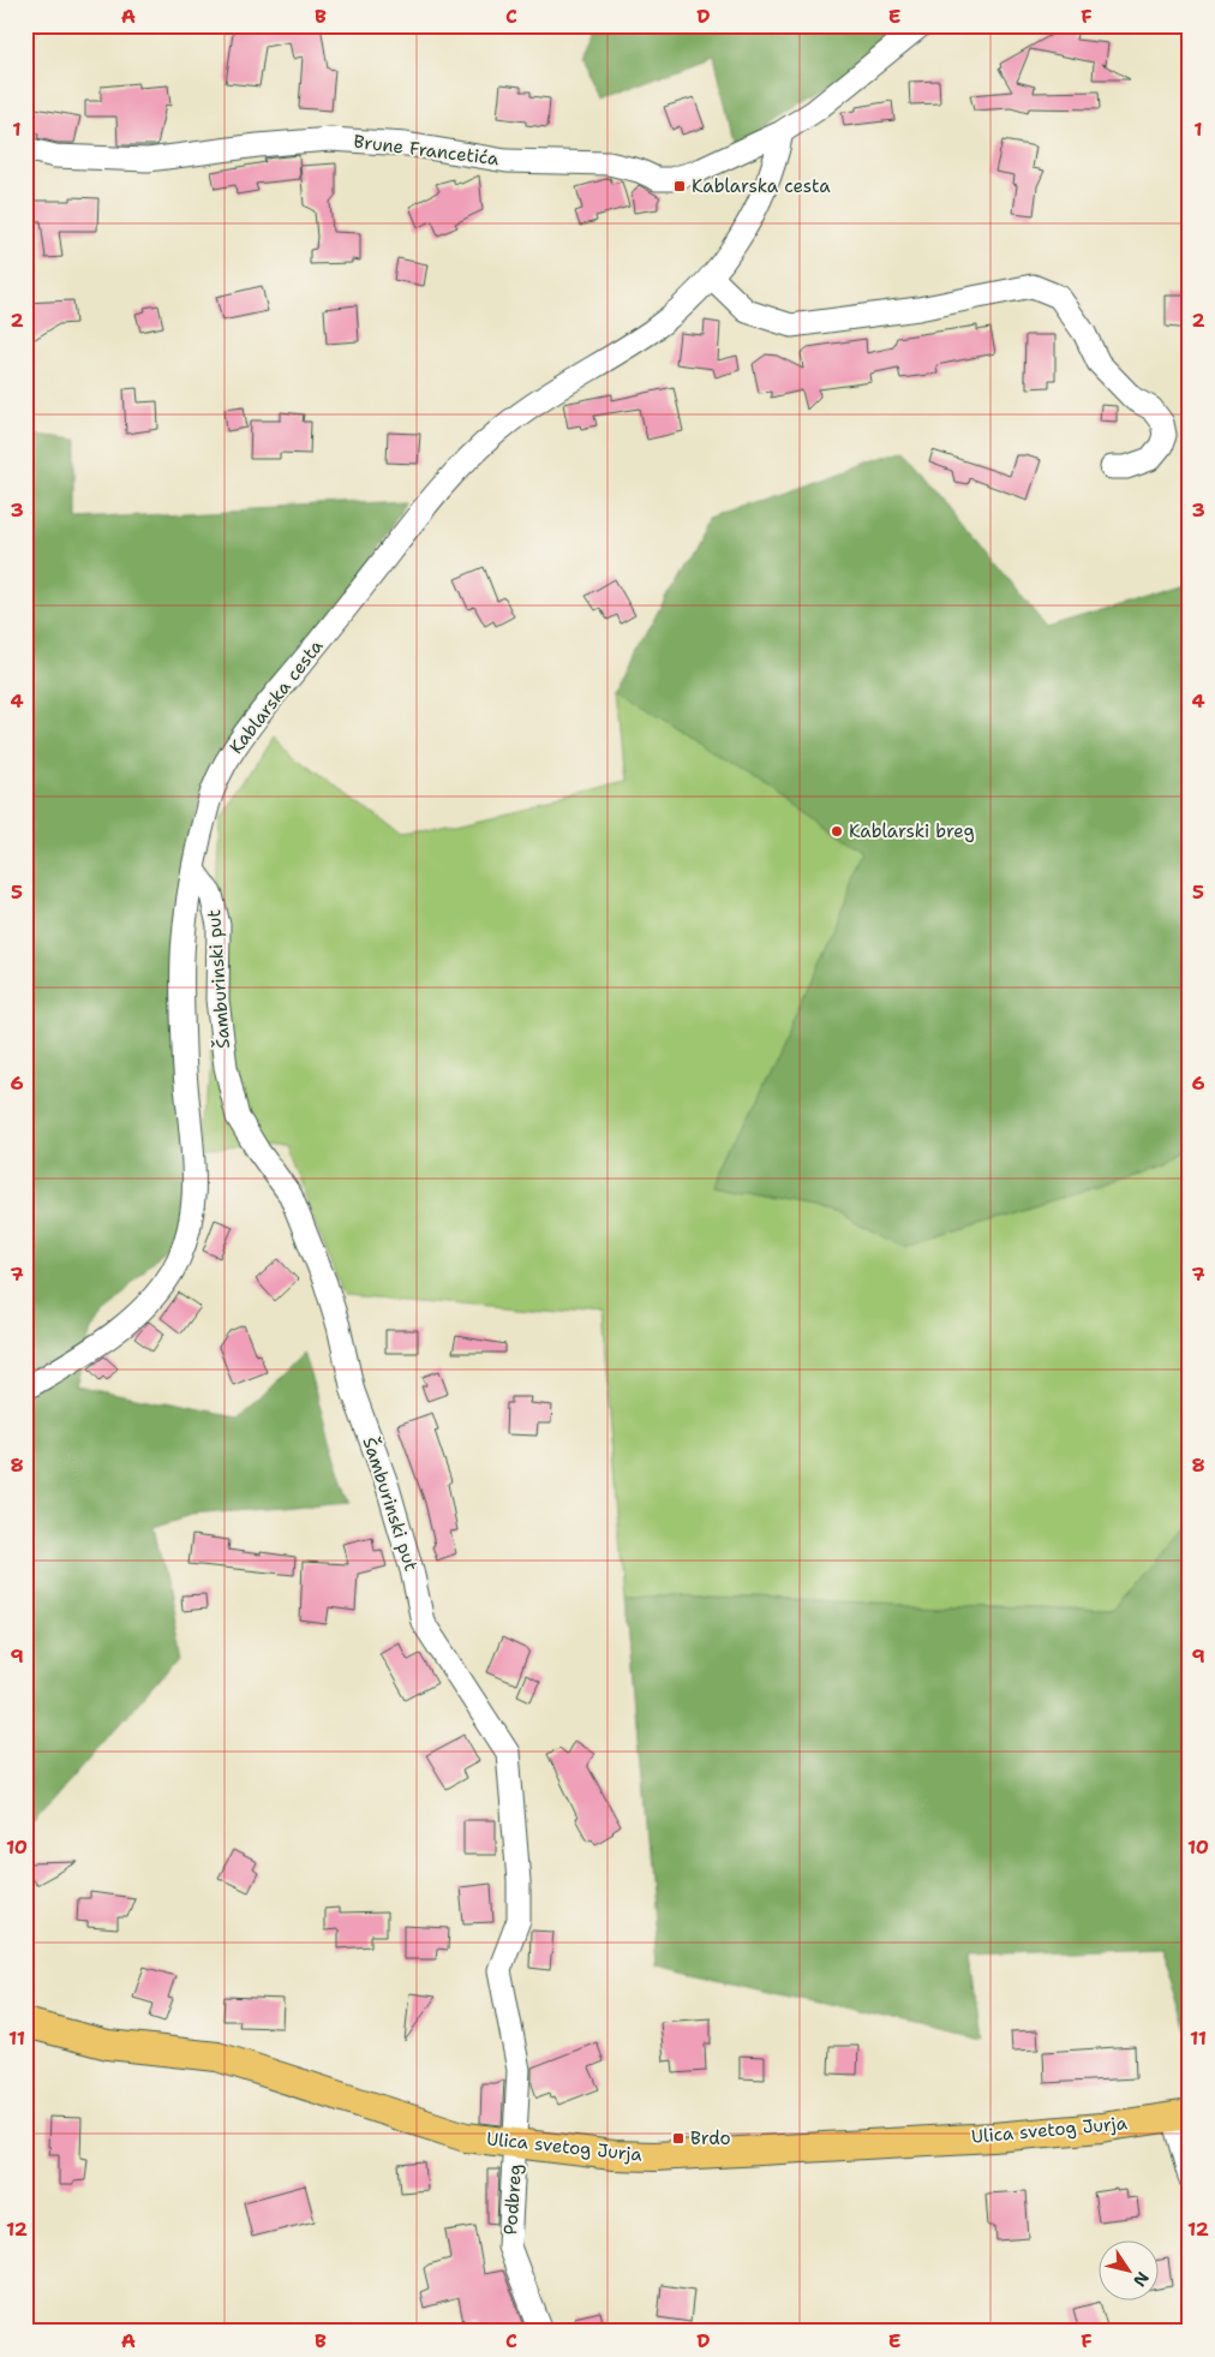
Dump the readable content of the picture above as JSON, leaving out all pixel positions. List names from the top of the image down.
{
  "streets": {
    "main road": ["Ulica svetog Jurja"],
    "street": [
      "Brune Francetića",
      "Kablarska cesta",
      "Šamburinski put",
      "Podbreg"
    ]
  },
  "crossings": [
    ["Brune Francetića", "Kablarska cesta"],
    ["Kablarska cesta", "Šamburinski put"],
    ["Šamburinski put", "Ulica svetog Jurja"],
    ["Šamburinski put", "Podbreg"],
    ["Ulica svetog Jurja", "Podbreg"]
  ],
  "places": {
    "transit": ["Kablarska cesta", "Brdo"],
    "other": ["Kablarski breg"]
  },
  "north": "bottom right",
  "grid": {
    "columns": [
      "A",
      "B",
      "C",
      "D",
      "E",
      "F"
    ],
    "rows": [
      "1",
      "2",
      "3",
      "4",
      "5",
      "6",
      "7",
      "8",
      "9",
      "10",
      "11",
      "12"
    ]
  }
}
